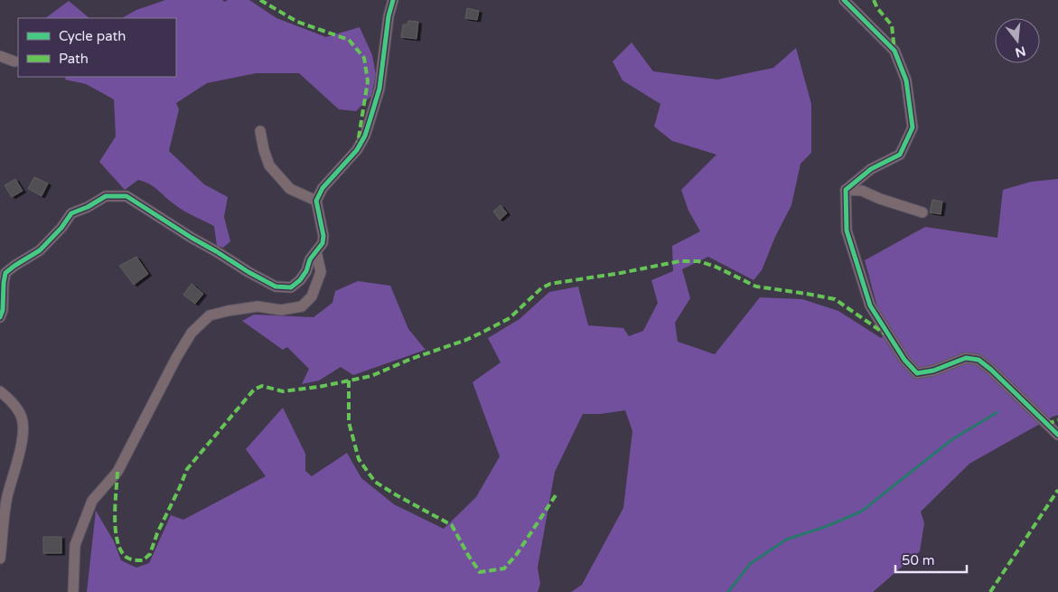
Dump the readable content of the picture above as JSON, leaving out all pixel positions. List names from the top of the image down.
{
  "legend": ["Cycle path", "Path"],
  "scale_bar": "50 m",
  "north": "bottom"
}
